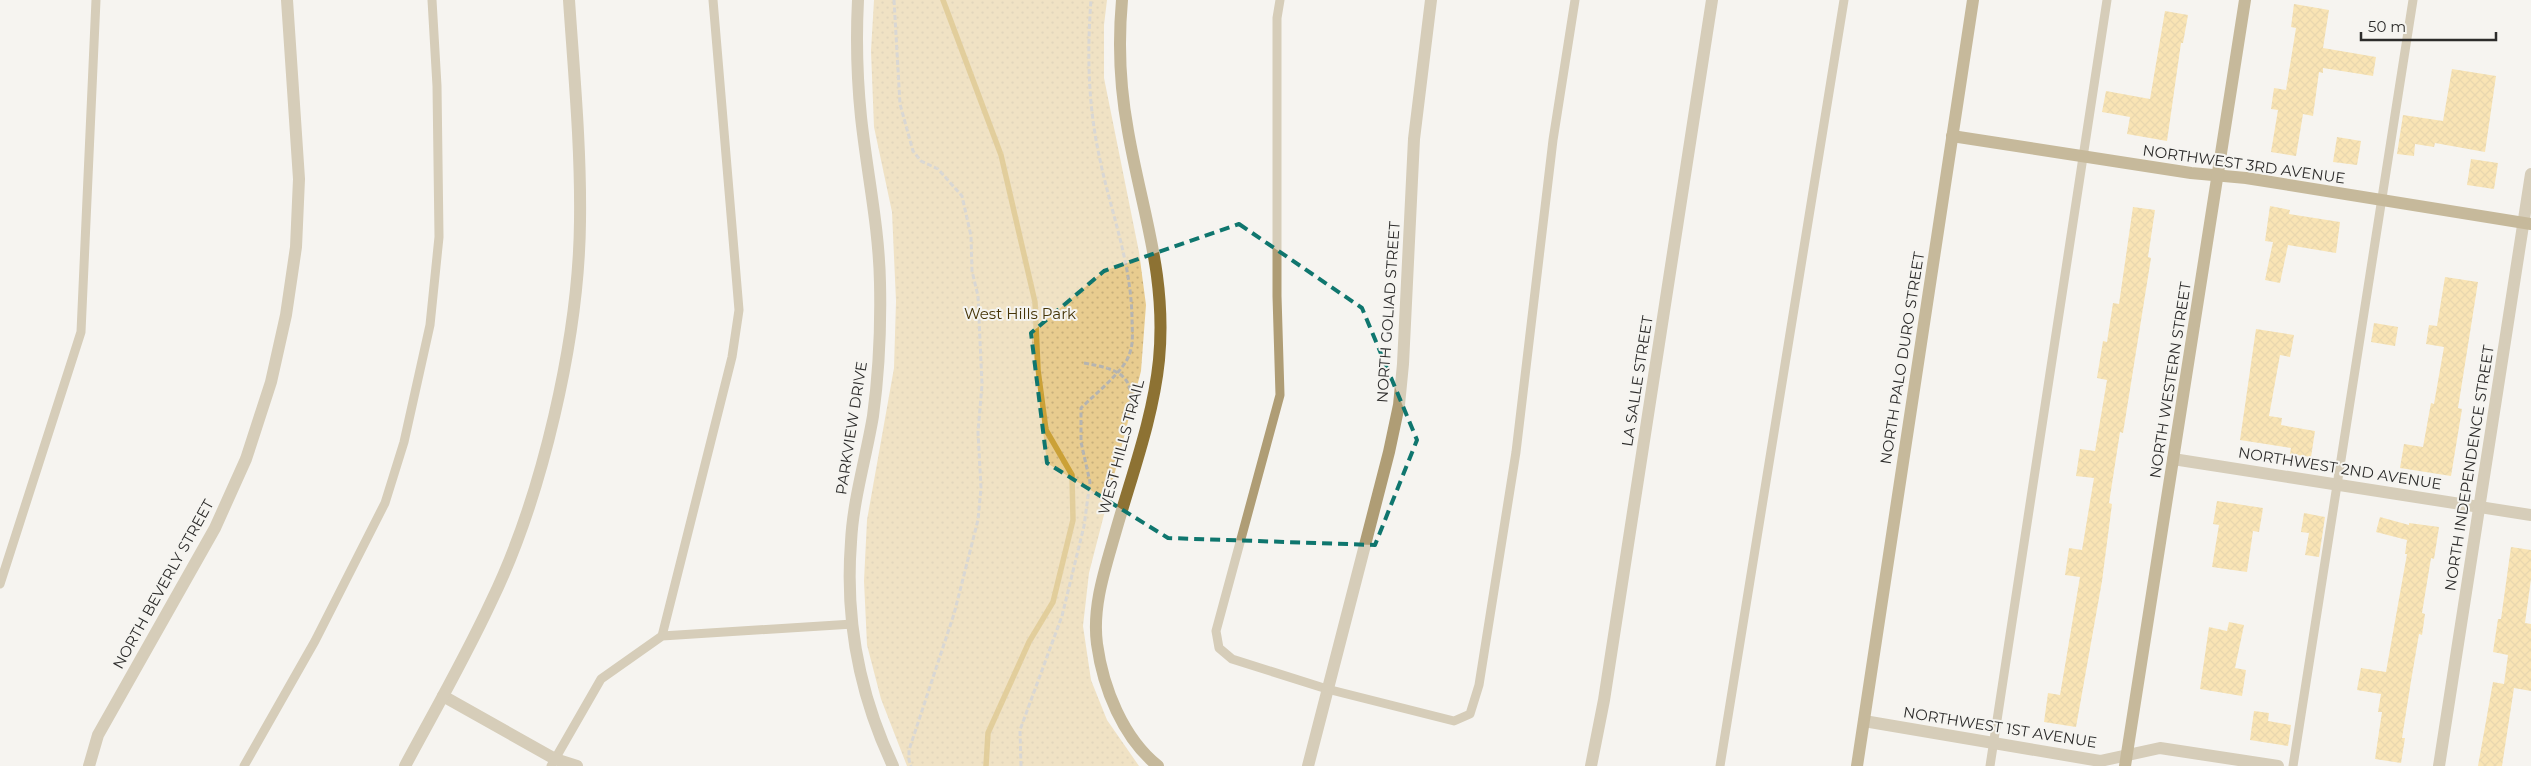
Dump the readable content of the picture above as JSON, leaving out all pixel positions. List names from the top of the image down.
{
  "streets": {
    "street": [
      "NORTHWEST 3RD AVENUE",
      "NORTH GOLIAD STREET",
      "NORTH PALO DURO STREET",
      "NORTH WESTERN STREET",
      "LA SALLE STREET",
      "PARKVIEW DRIVE",
      "WEST HILLS TRAIL",
      "NORTHWEST 2ND AVENUE",
      "NORTH INDEPENDENCE STREET",
      "NORTH BEVERLY STREET",
      "NORTHWEST 1ST AVENUE"
    ]
  },
  "crossings": [
    ["NORTHWEST 3RD AVENUE", "NORTH PALO DURO STREET"],
    ["NORTHWEST 3RD AVENUE", "NORTH WESTERN STREET"],
    ["NORTHWEST 3RD AVENUE", "NORTH INDEPENDENCE STREET"],
    ["NORTH PALO DURO STREET", "NORTHWEST 1ST AVENUE"],
    ["NORTH WESTERN STREET", "NORTHWEST 2ND AVENUE"],
    ["NORTH WESTERN STREET", "NORTHWEST 1ST AVENUE"],
    ["NORTHWEST 2ND AVENUE", "NORTH INDEPENDENCE STREET"]
  ],
  "parks": ["West Hills Park"],
  "scale_bar": "50 m"
}
